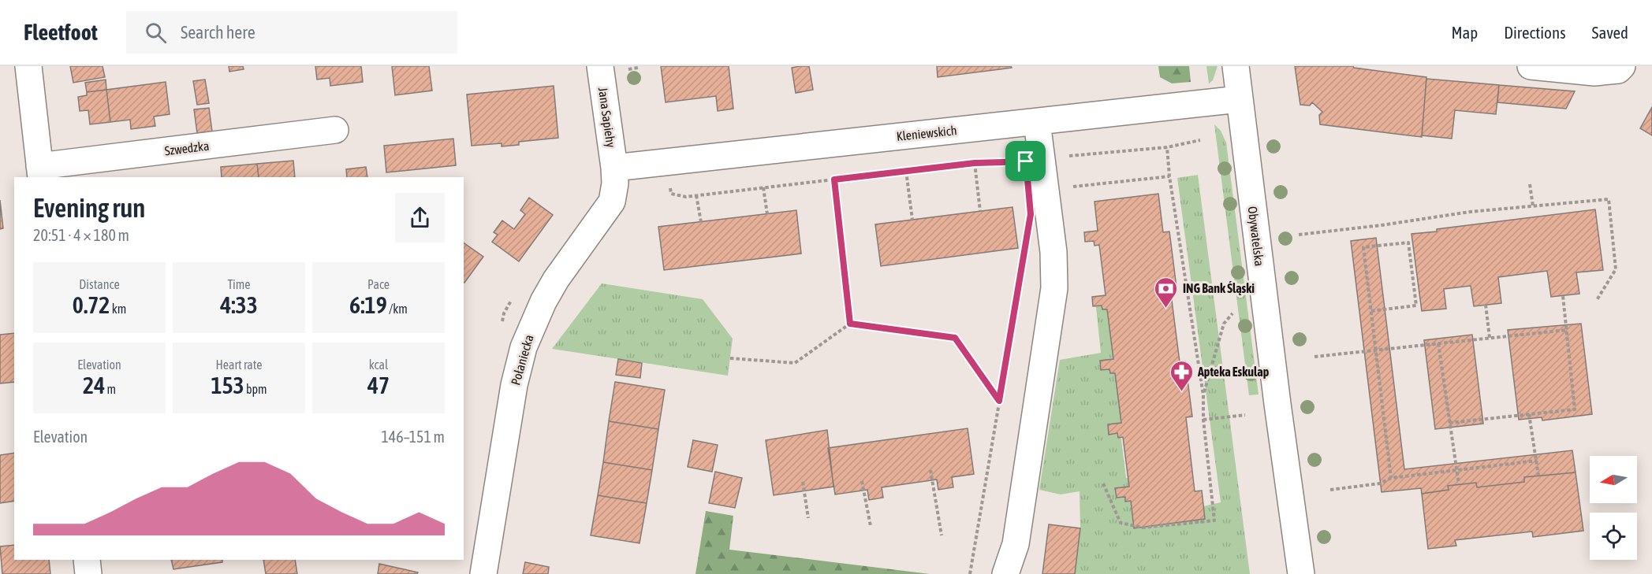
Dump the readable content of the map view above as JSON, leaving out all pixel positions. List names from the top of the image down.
{
  "streets": {
    "street": [
      "Jana Sapiehy",
      "Kleniewskich",
      "Szwedzka",
      "Obywatelska",
      "Połaniecka"
    ]
  },
  "crossings": [
    ["Jana Sapiehy", "Kleniewskich"],
    ["Jana Sapiehy", "Połaniecka"],
    ["Kleniewskich", "Obywatelska"],
    ["Kleniewskich", "Połaniecka"]
  ],
  "places": {
    "bank": ["ING Bank Śląski"],
    "pharmacy": ["Apteka Eskulap"]
  },
  "north": "left",
  "page": {
    "header": "Fleetfoot",
    "search": "Search here",
    "nav": ["Map", "Directions", "Saved"],
    "heading": ["Evening run", "20:51 · 4 × 180 m"],
    "stats": [
      ["Distance", "0.72 km"],
      ["Time", "4:33"],
      ["Pace", "6:19 /km"],
      ["Elevation", "24 m"],
      ["Heart rate", "153 bpm"],
      ["kcal", "47"]
    ],
    "chart": ["Elevation", "146–151 m"]
  }
}
